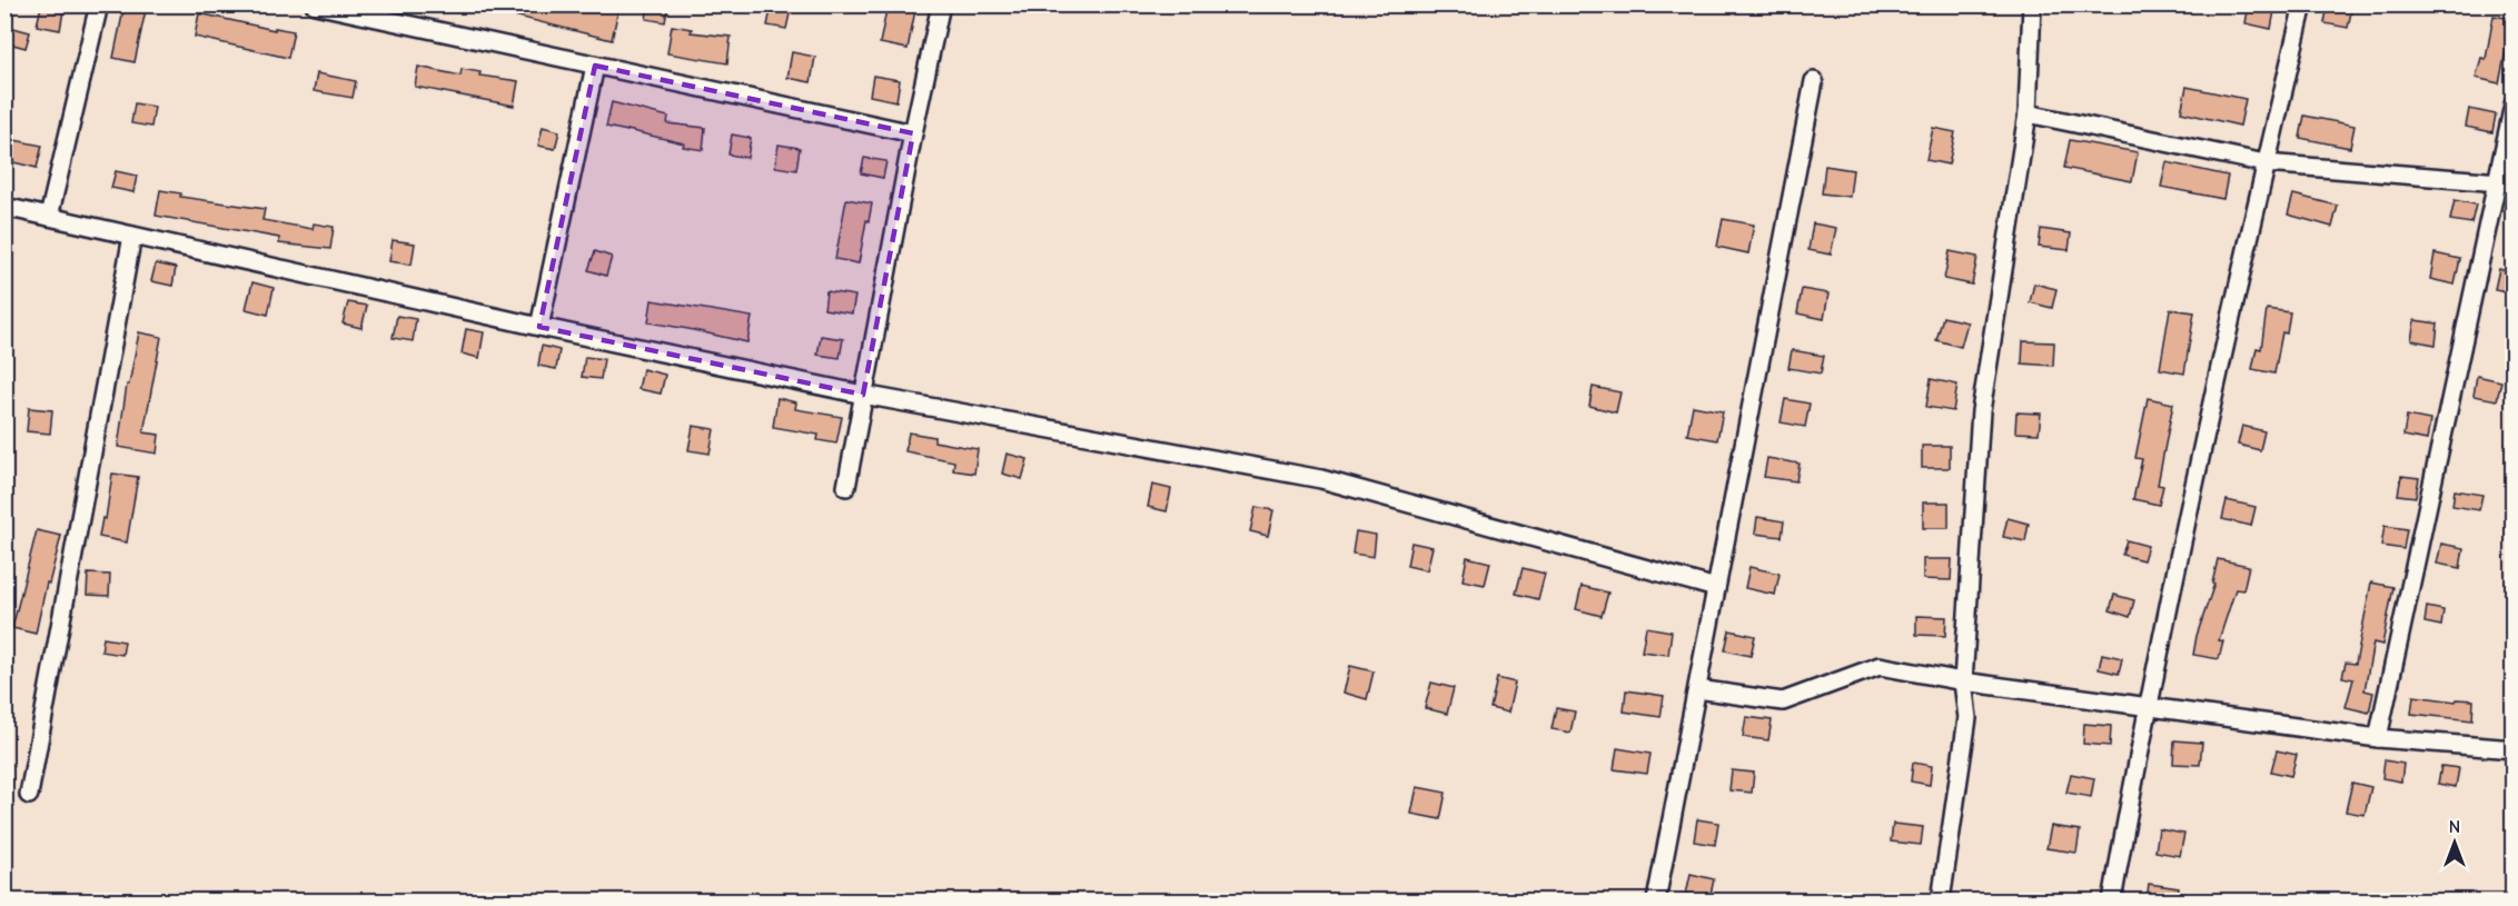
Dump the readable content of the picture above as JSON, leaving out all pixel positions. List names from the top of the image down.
{
  "north": "top"
}
